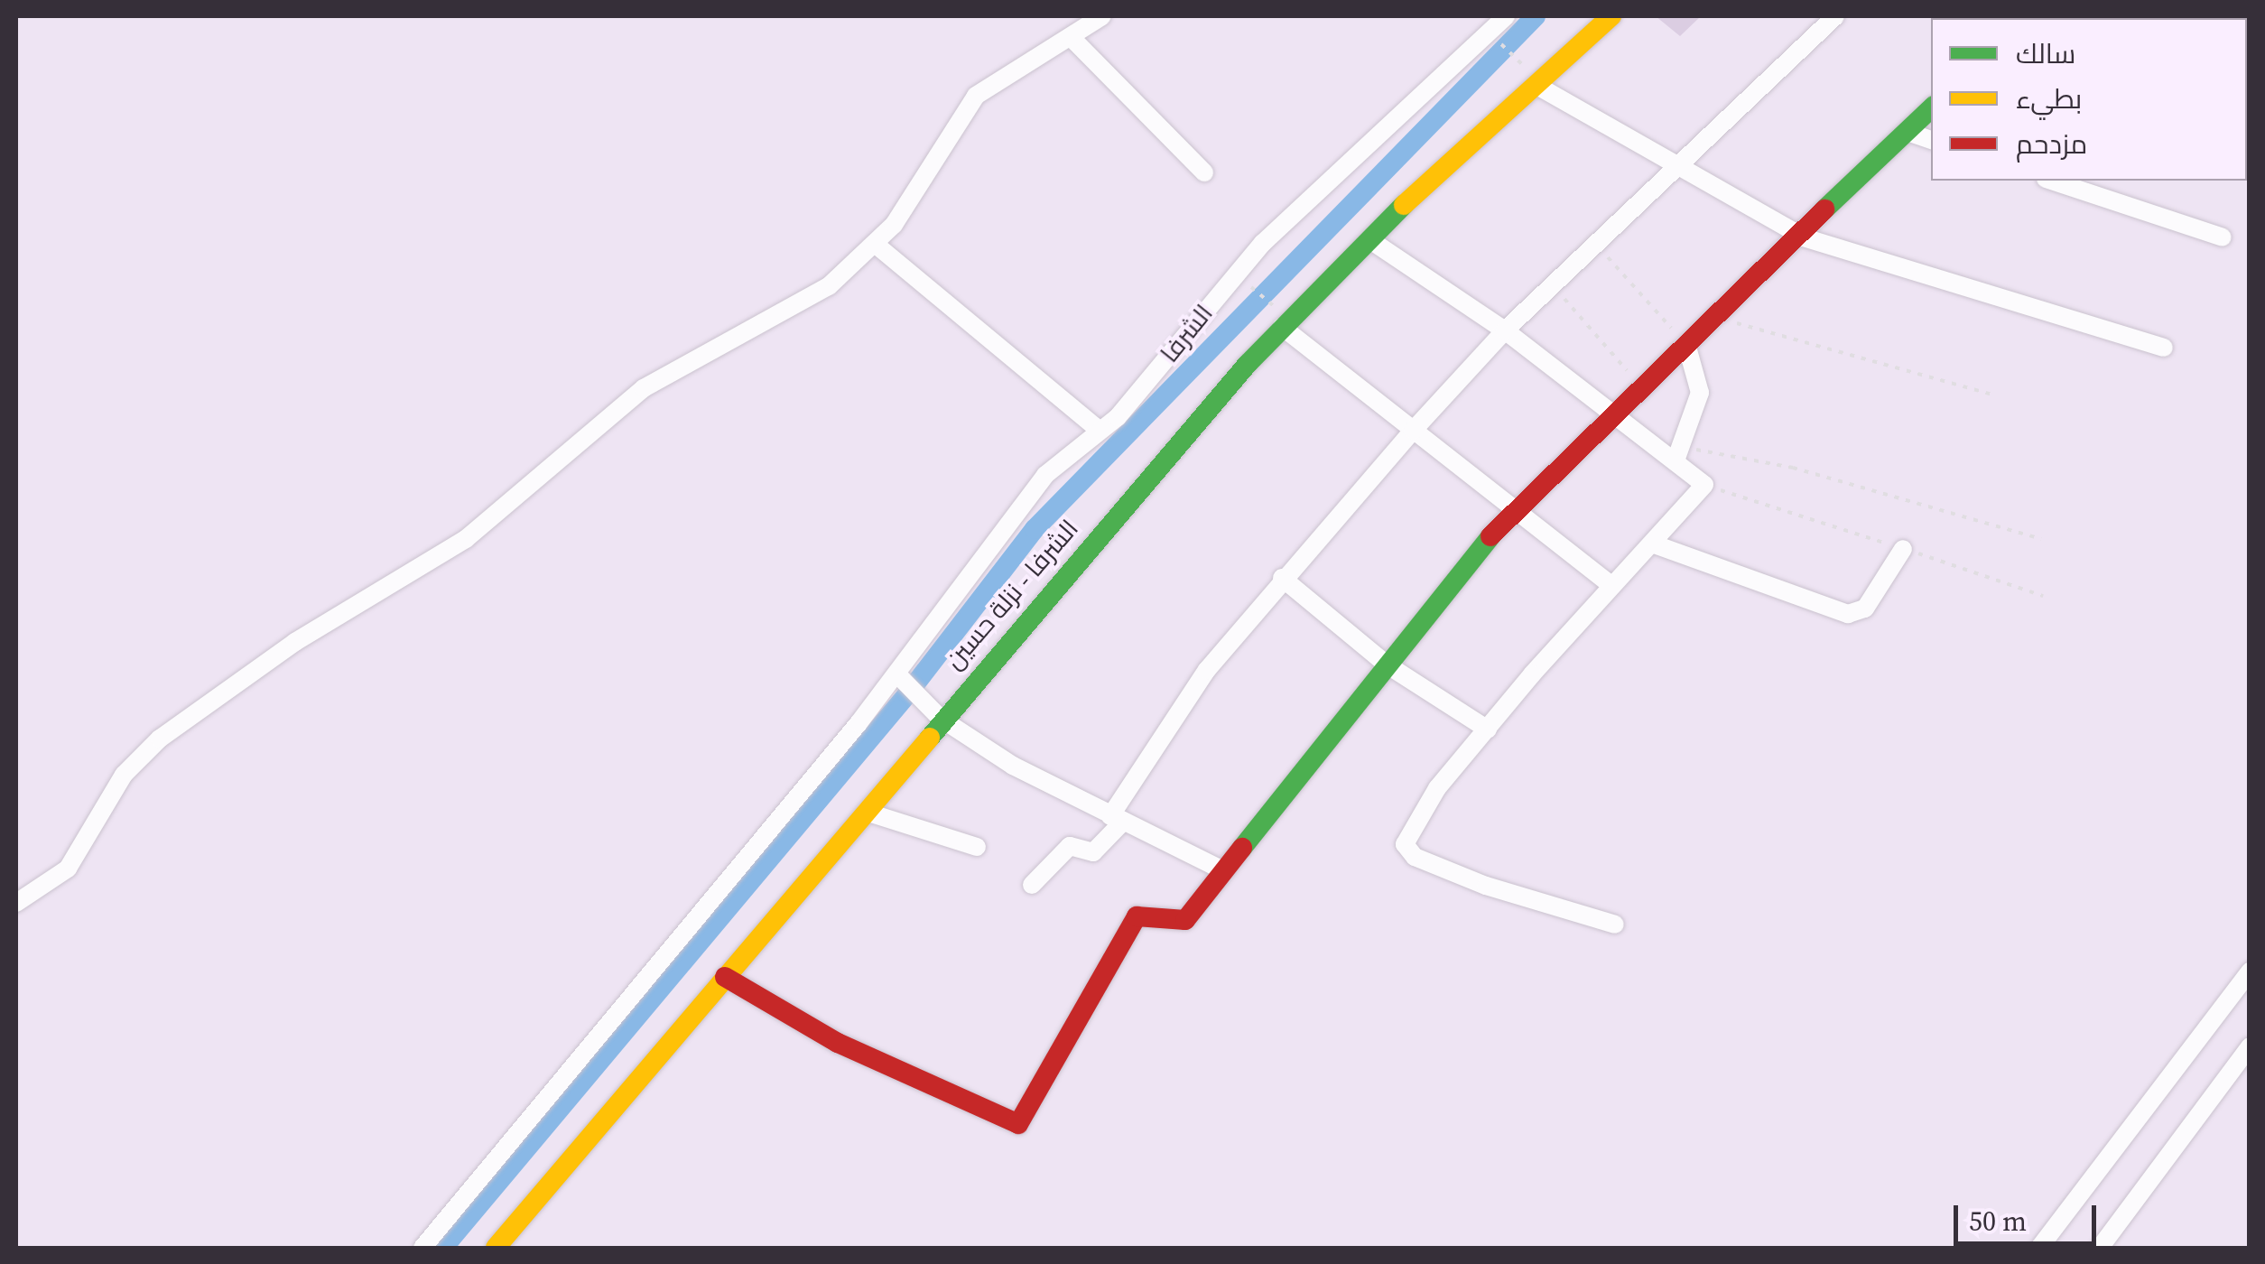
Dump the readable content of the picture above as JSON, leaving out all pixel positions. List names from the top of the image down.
{
  "streets": {
    "street": ["الشرفا", "الشرفا - نزلة حسين"]
  },
  "legend": ["سالك", "بطيء", "مزدحم"],
  "scale_bar": "50 m"
}
